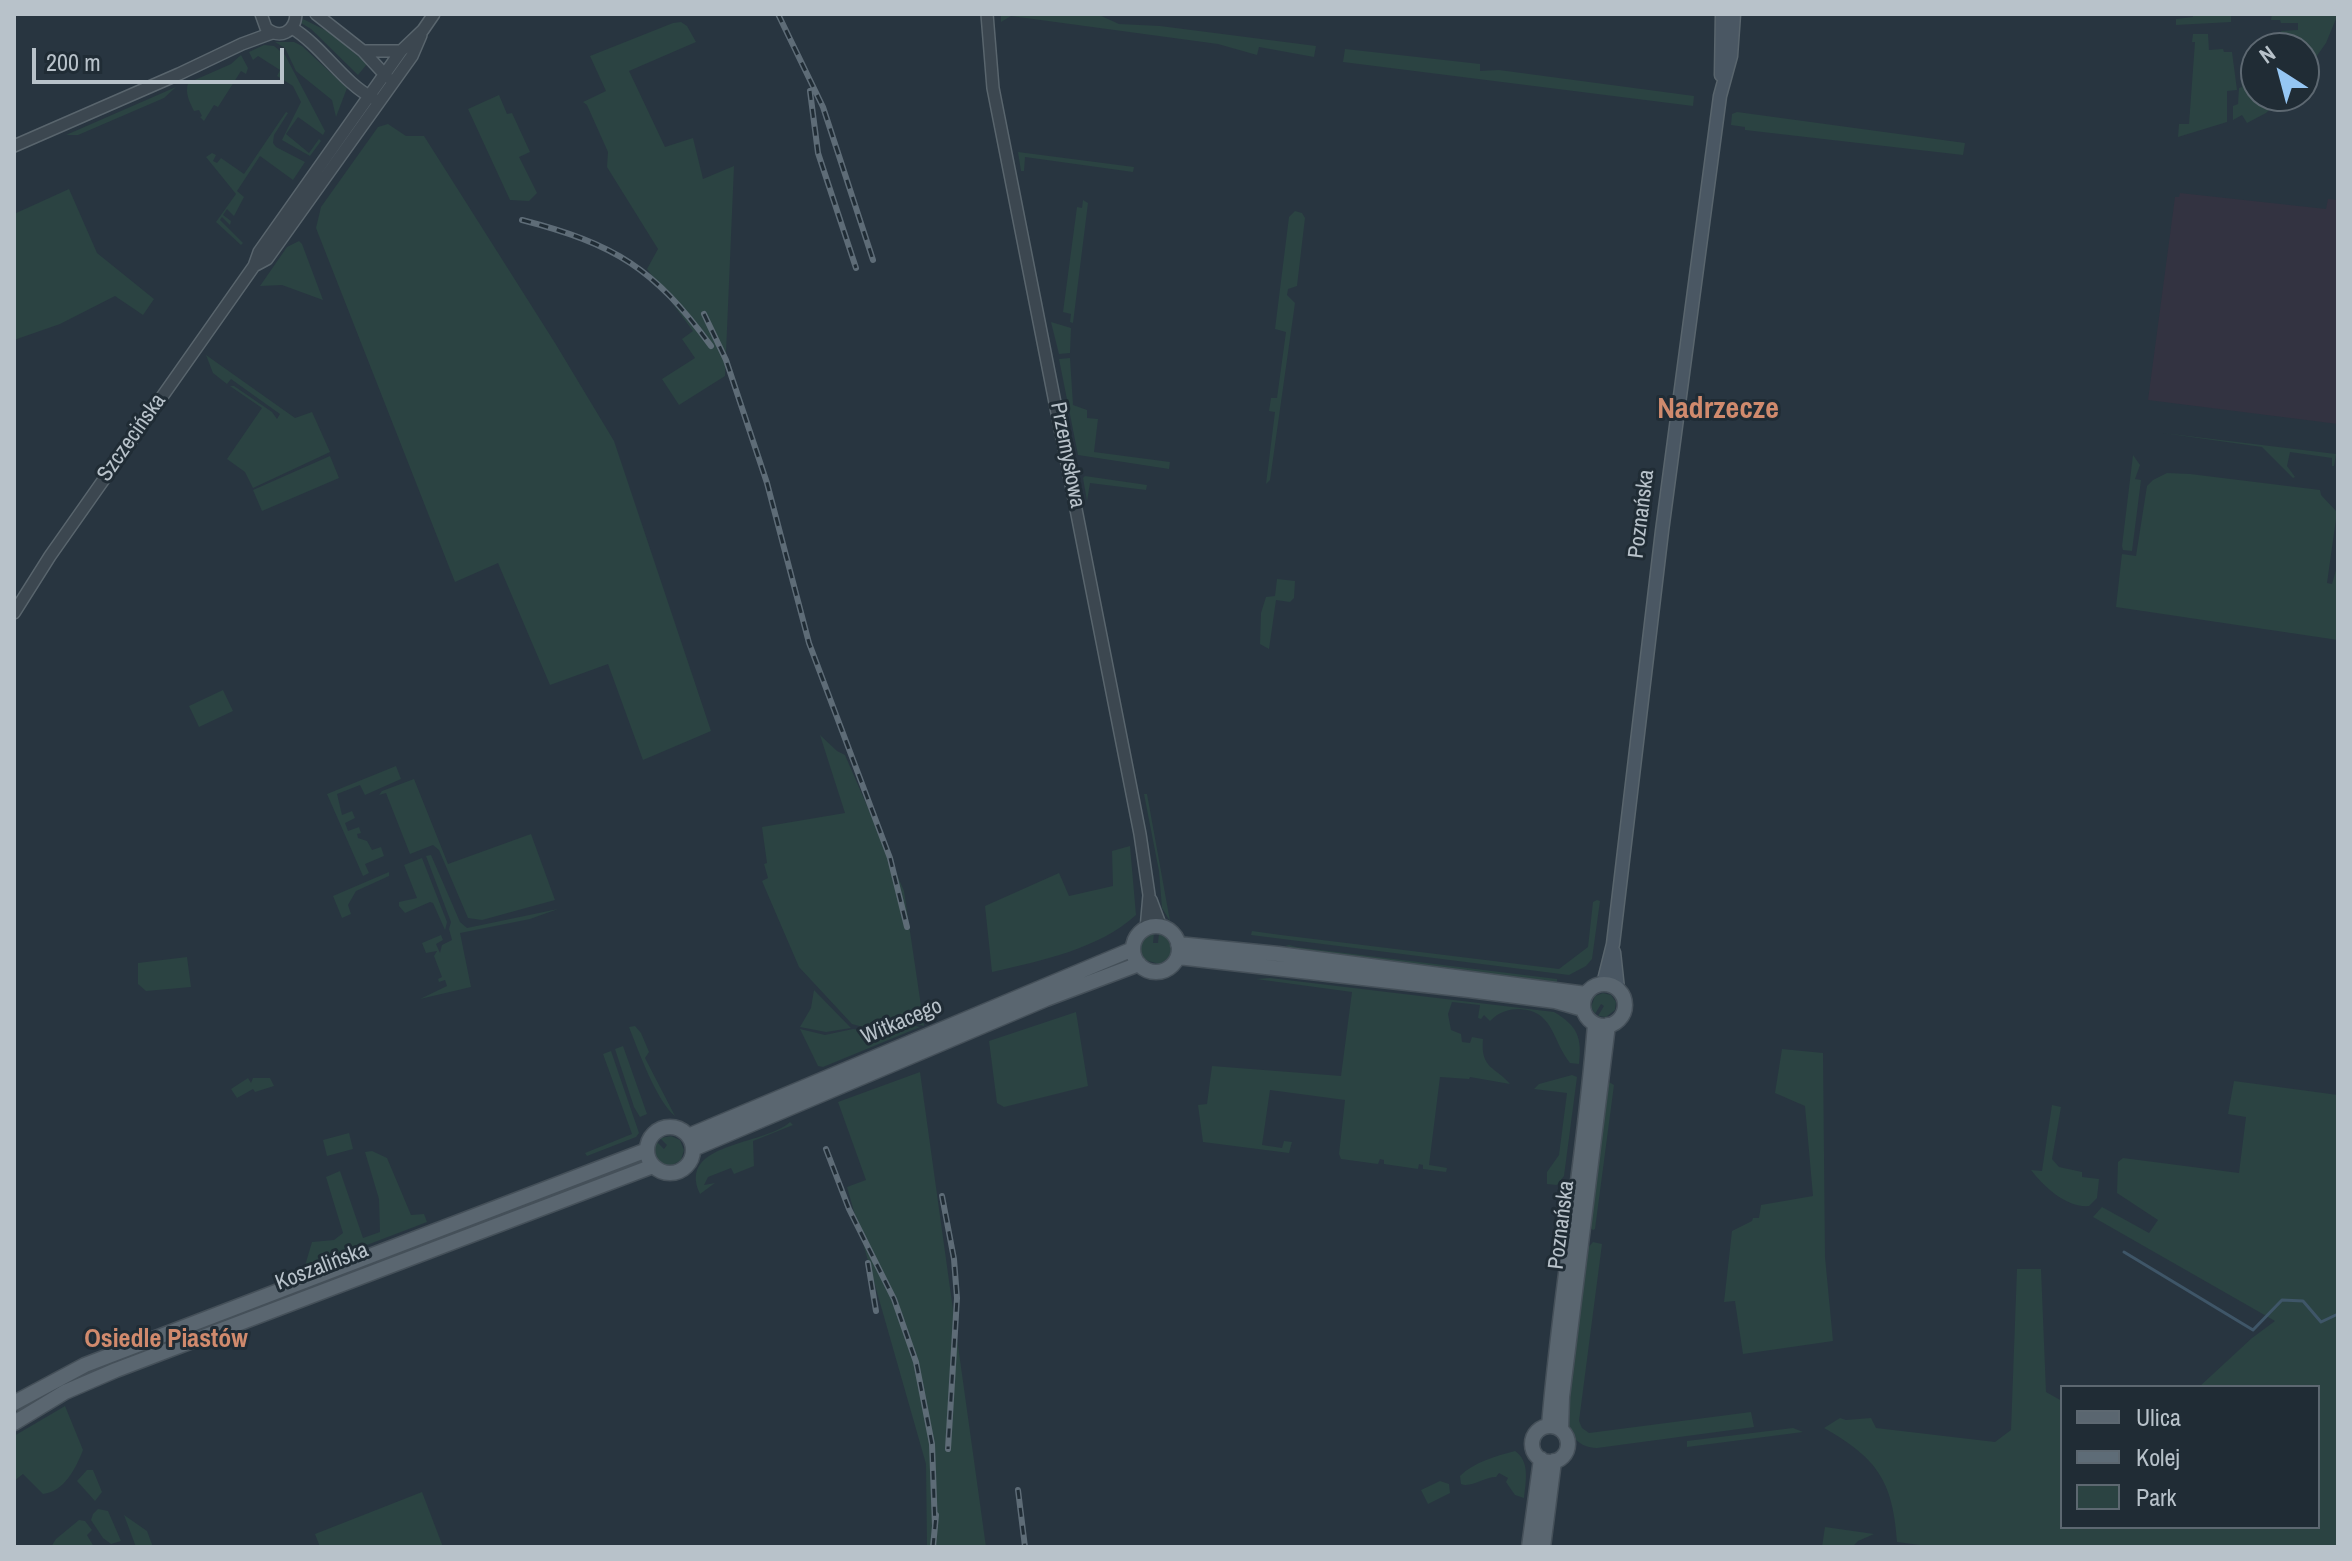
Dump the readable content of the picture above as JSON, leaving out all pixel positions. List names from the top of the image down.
{
  "streets": {
    "main road": ["Poznańska", "Witkacego", "Koszalińska"],
    "street": ["Szczecińska", "Przemysłowa"]
  },
  "crossings": [
    ["Przemysłowa", "Witkacego"],
    ["Witkacego", "Koszalińska"]
  ],
  "districts": ["Nadrzecze", "Osiedle Piastów"],
  "legend": ["Ulica", "Kolej", "Park"],
  "scale_bar": "200 m",
  "north": "top left"
}
